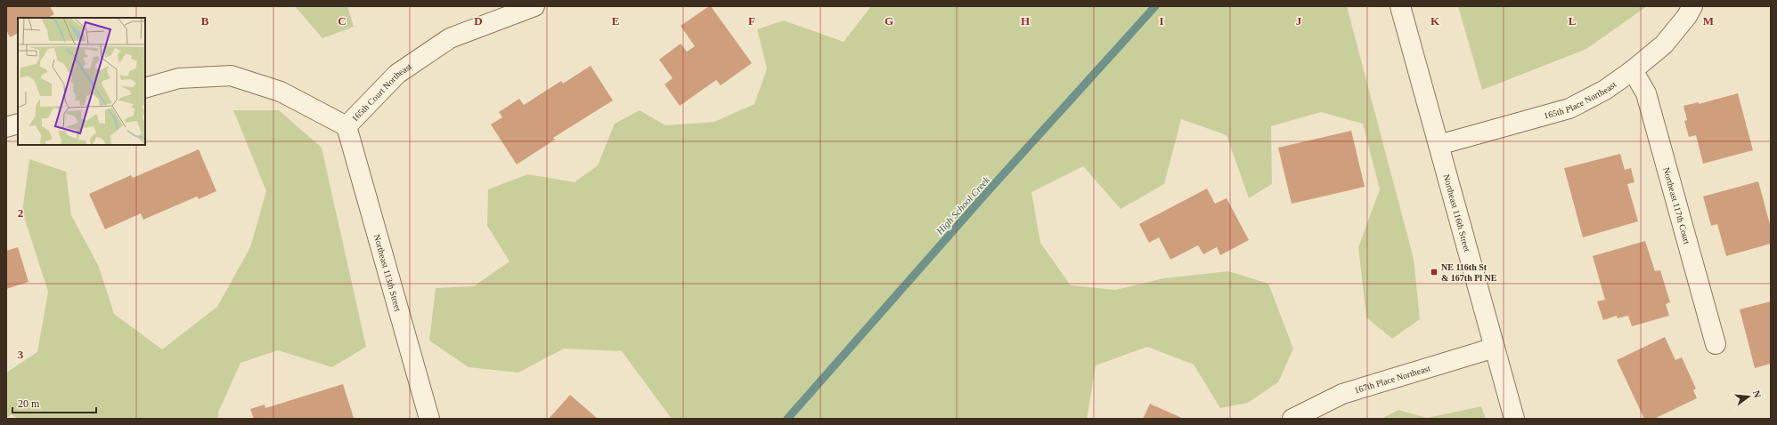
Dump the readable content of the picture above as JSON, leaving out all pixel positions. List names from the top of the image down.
{
  "streets": {
    "street": [
      "165th Court Northeast",
      "165th Place Northeast",
      "Northeast 117th Court",
      "Northeast 116th Street",
      "Northeast 113th Street",
      "167th Place Northeast"
    ]
  },
  "crossings": [
    ["165th Court Northeast", "Northeast 113th Street"],
    ["165th Place Northeast", "Northeast 117th Court"],
    ["165th Place Northeast", "Northeast 116th Street"],
    ["Northeast 116th Street", "167th Place Northeast"]
  ],
  "water": ["High School Creek"],
  "places": {
    "transit": ["NE 116th St & 167th Pl NE"]
  },
  "scale_bar": "20 m",
  "north": "right",
  "grid": {
    "columns": [
      "B",
      "C",
      "D",
      "E",
      "F",
      "G",
      "H",
      "I",
      "J",
      "K",
      "L",
      "M"
    ],
    "rows": ["2", "3"]
  }
}
